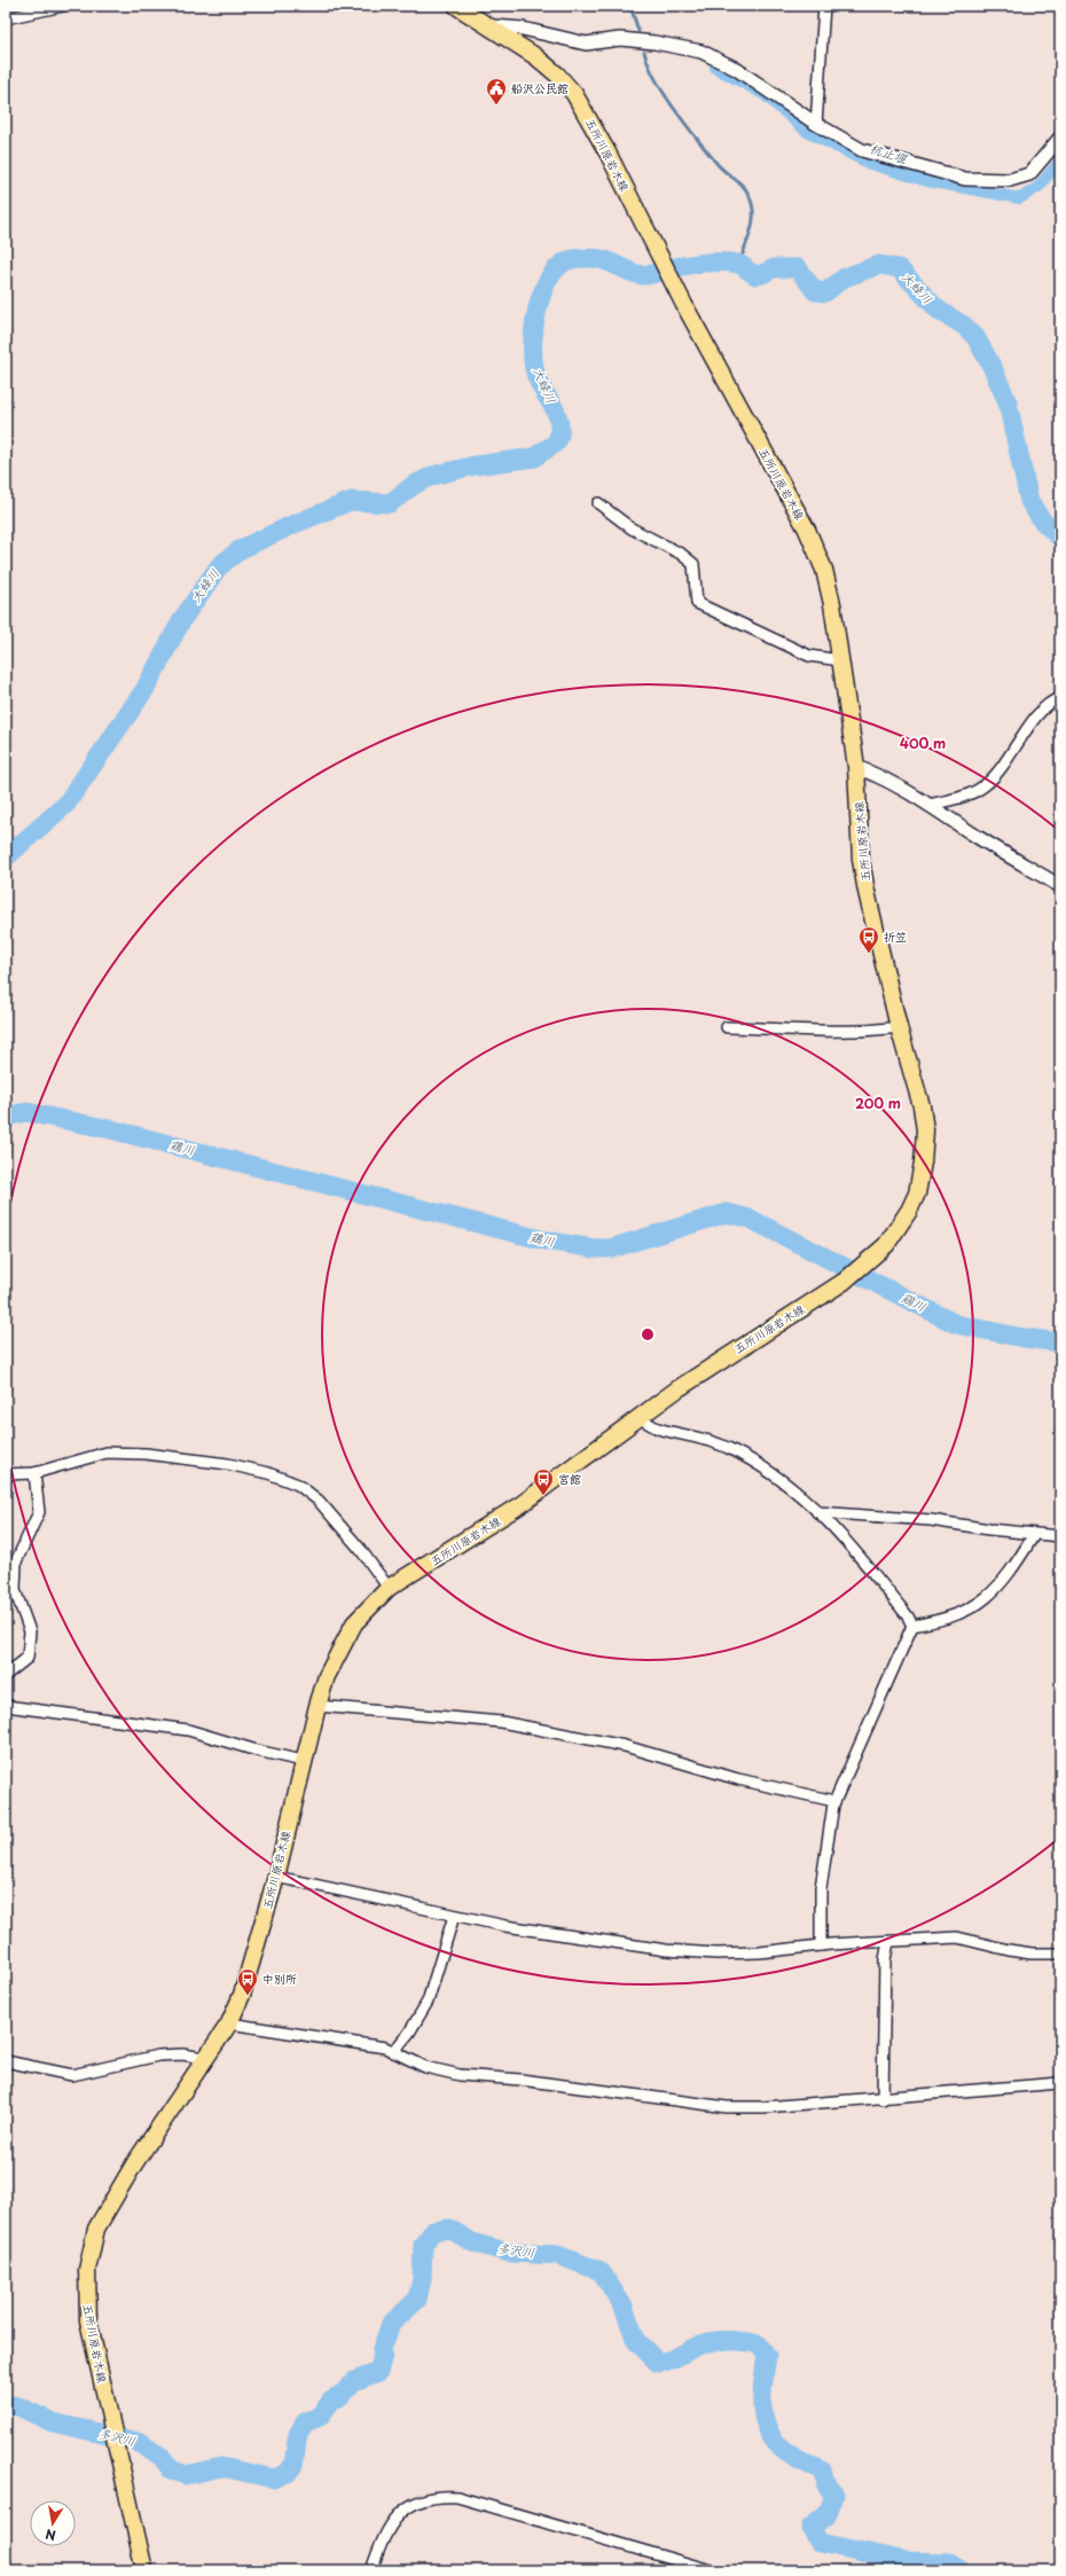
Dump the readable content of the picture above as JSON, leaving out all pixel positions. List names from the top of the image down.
{
  "streets": {
    "main road": ["五所川原岩木線"]
  },
  "water": [
    "杭止堰",
    "大蜂川",
    "鶏川",
    "多沢川"
  ],
  "places": {
    "public building": ["船沢公民館"],
    "bus stop": ["折笠", "宮館", "中別所"]
  },
  "north": "bottom",
  "rings": ["400 m", "200 m"]
}
